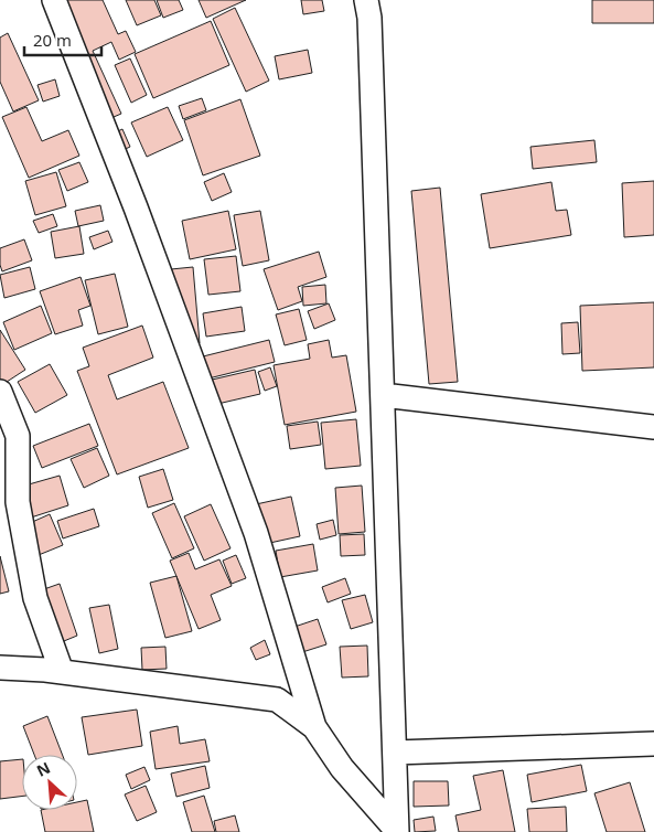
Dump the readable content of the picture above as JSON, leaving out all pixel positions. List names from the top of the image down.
{
  "scale_bar": "20 m",
  "north": "top left"
}
